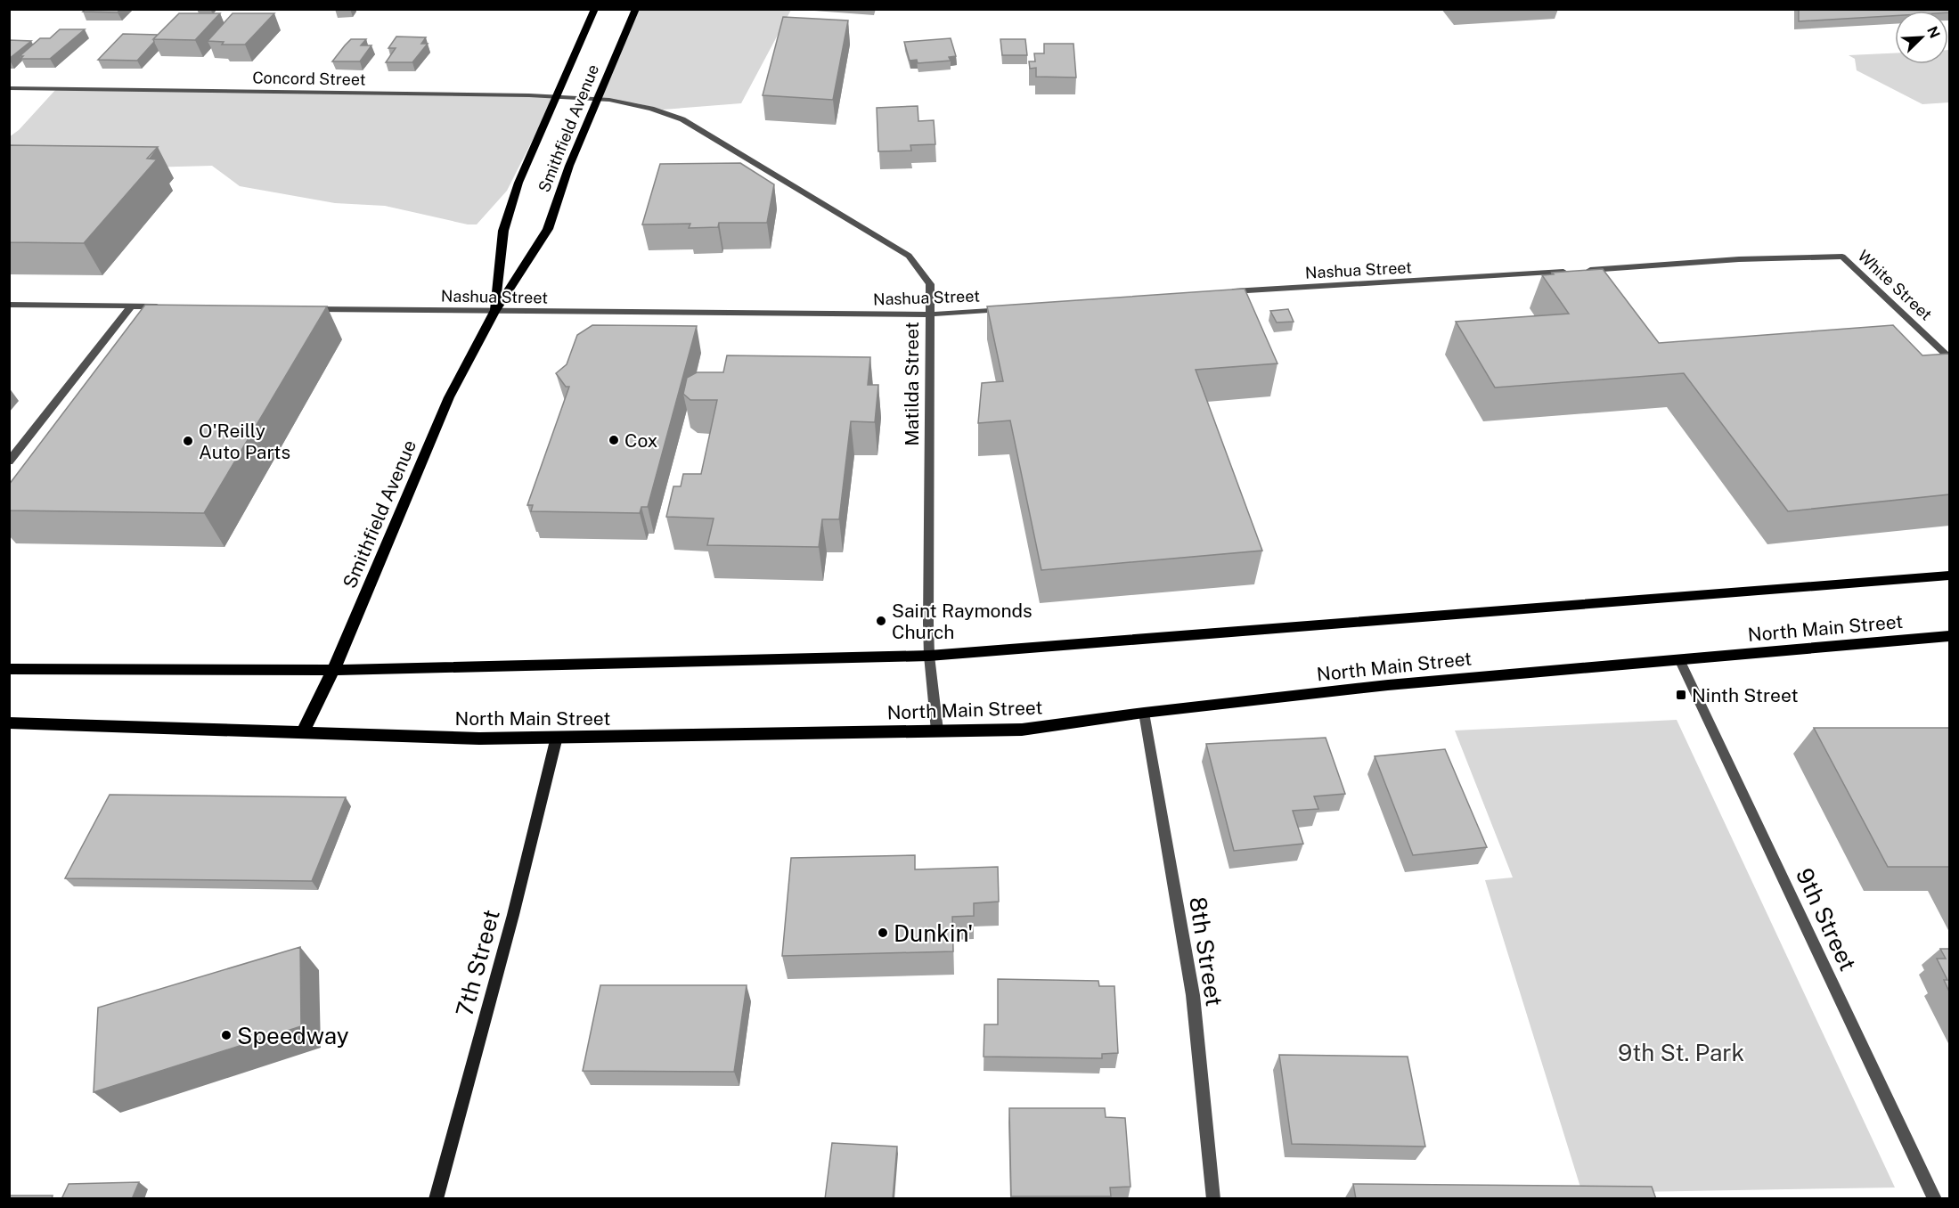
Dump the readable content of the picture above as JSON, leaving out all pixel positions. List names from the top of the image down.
{
  "streets": {
    "main road": ["Smithfield Avenue", "North Main Street"],
    "street": [
      "Concord Street",
      "Nashua Street",
      "White Street",
      "Matilda Street",
      "9th Street",
      "8th Street",
      "7th Street"
    ]
  },
  "crossings": [
    ["Concord Street", "Matilda Street"],
    ["Smithfield Avenue", "Nashua Street"],
    ["Smithfield Avenue", "North Main Street"],
    ["Nashua Street", "Matilda Street"],
    ["Matilda Street", "North Main Street"],
    ["North Main Street", "9th Street"],
    ["North Main Street", "8th Street"],
    ["North Main Street", "7th Street"]
  ],
  "parks": ["9th St. Park"],
  "places": {
    "other": [
      "Cox",
      "O'Reilly Auto Parts",
      "Saint Raymonds Church",
      "Dunkin'",
      "Speedway"
    ],
    "transit": ["Ninth Street"]
  },
  "north": "top right"
}
